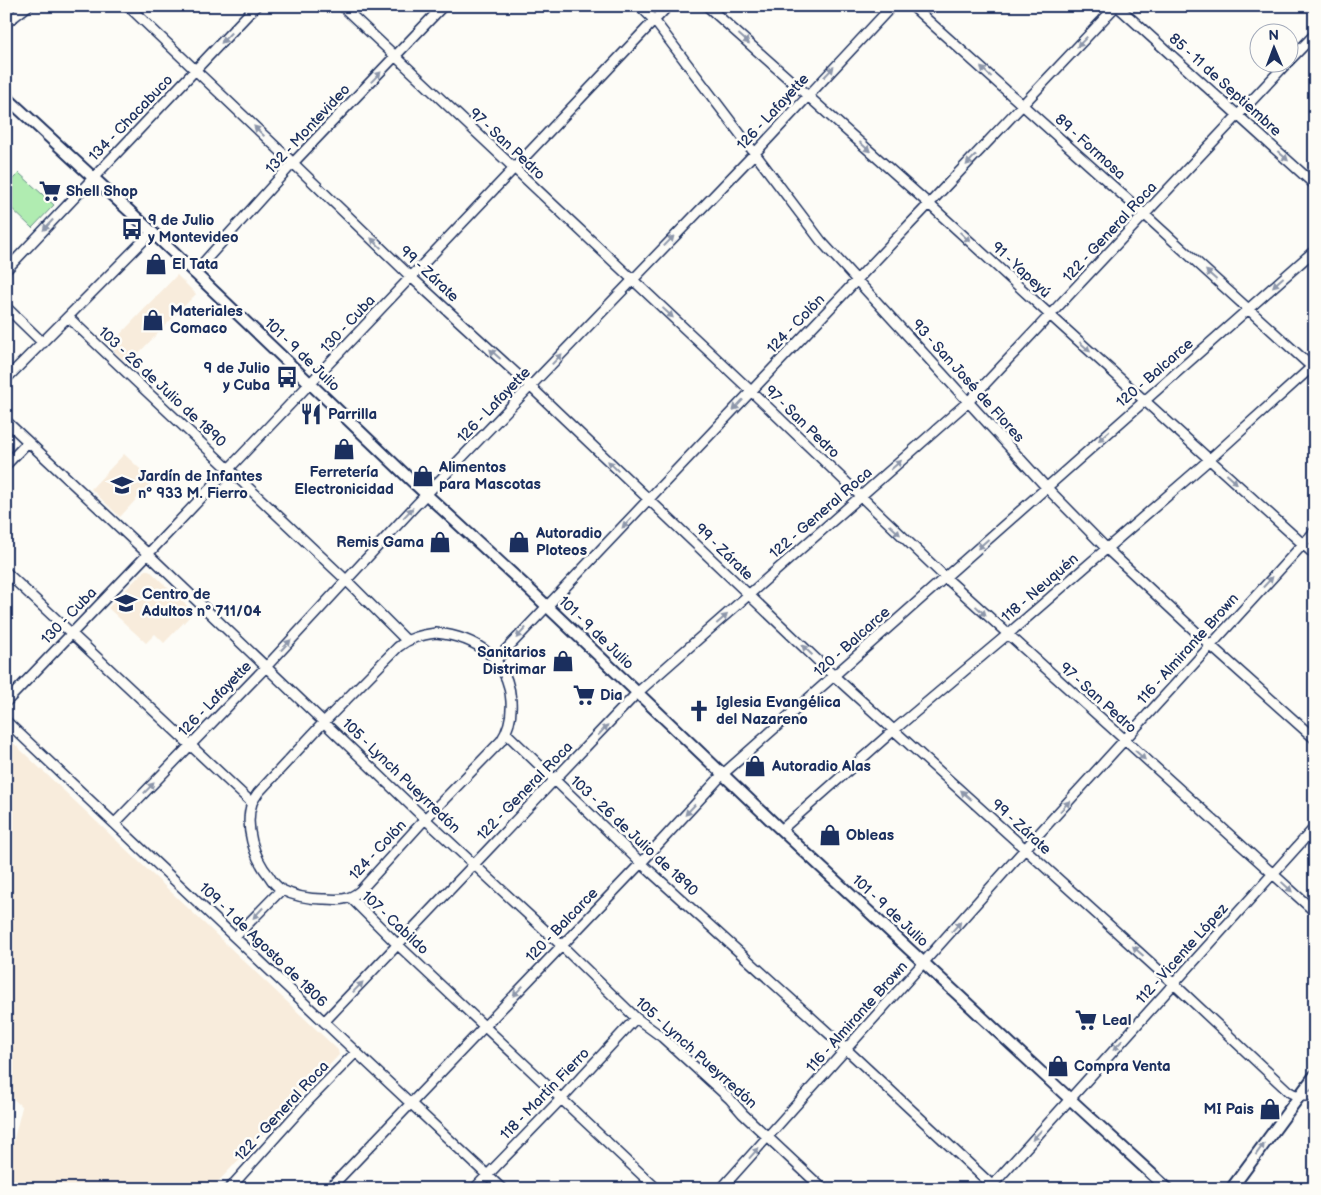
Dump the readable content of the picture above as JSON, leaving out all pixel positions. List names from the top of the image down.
{
  "streets": {
    "street": [
      "85 - 11 de Septiembre",
      "126 - Lafayette",
      "134 - Chacabuco",
      "132 - Montevideo",
      "97 - San Pedro",
      "89 - Formosa",
      "122 - General Roca",
      "91 - Yapeyú",
      "99 - Zárate",
      "130 - Cuba",
      "124 - Colón",
      "101 - 9 de Julio",
      "120 - Balcarce",
      "93 - San José de Flores",
      "103 - 26 de Julio de 1890",
      "118 - Neuquén",
      "116 - Almirante Brown",
      "105 - Lynch Pueyrredón",
      "107 - Cabildo",
      "109 - 1 de Agosto de 1806",
      "112 - Vicente López",
      "118 - Martín Fierro"
    ]
  },
  "crossings": [
    ["85 - 11 de Septiembre", "122 - General Roca"],
    ["85 - 11 de Septiembre", "124 - Colón"],
    ["126 - Lafayette", "97 - San Pedro"],
    ["126 - Lafayette", "91 - Yapeyú"],
    ["126 - Lafayette", "99 - Zárate"],
    ["126 - Lafayette", "101 - 9 de Julio"],
    ["126 - Lafayette", "93 - San José de Flores"],
    ["126 - Lafayette", "103 - 26 de Julio de 1890"],
    ["126 - Lafayette", "105 - Lynch Pueyrredón"],
    ["126 - Lafayette", "109 - 1 de Agosto de 1806"],
    ["134 - Chacabuco", "99 - Zárate"],
    ["134 - Chacabuco", "101 - 9 de Julio"],
    ["132 - Montevideo", "97 - San Pedro"],
    ["132 - Montevideo", "99 - Zárate"],
    ["132 - Montevideo", "101 - 9 de Julio"],
    ["97 - San Pedro", "122 - General Roca"],
    ["97 - San Pedro", "130 - Cuba"],
    ["97 - San Pedro", "124 - Colón"],
    ["97 - San Pedro", "120 - Balcarce"],
    ["97 - San Pedro", "118 - Neuquén"],
    ["97 - San Pedro", "116 - Almirante Brown"],
    ["97 - San Pedro", "112 - Vicente López"],
    ["89 - Formosa", "122 - General Roca"],
    ["89 - Formosa", "124 - Colón"],
    ["89 - Formosa", "120 - Balcarce"],
    ["89 - Formosa", "118 - Neuquén"],
    ["122 - General Roca", "91 - Yapeyú"],
    ["122 - General Roca", "99 - Zárate"],
    ["122 - General Roca", "101 - 9 de Julio"],
    ["122 - General Roca", "93 - San José de Flores"],
    ["122 - General Roca", "103 - 26 de Julio de 1890"],
    ["122 - General Roca", "105 - Lynch Pueyrredón"],
    ["122 - General Roca", "107 - Cabildo"],
    ["122 - General Roca", "109 - 1 de Agosto de 1806"],
    ["91 - Yapeyú", "124 - Colón"],
    ["91 - Yapeyú", "120 - Balcarce"],
    ["91 - Yapeyú", "118 - Neuquén"],
    ["91 - Yapeyú", "116 - Almirante Brown"],
    ["99 - Zárate", "130 - Cuba"],
    ["99 - Zárate", "124 - Colón"],
    ["99 - Zárate", "120 - Balcarce"],
    ["99 - Zárate", "118 - Neuquén"],
    ["99 - Zárate", "116 - Almirante Brown"],
    ["99 - Zárate", "112 - Vicente López"],
    ["130 - Cuba", "101 - 9 de Julio"],
    ["130 - Cuba", "93 - San José de Flores"],
    ["130 - Cuba", "103 - 26 de Julio de 1890"],
    ["130 - Cuba", "105 - Lynch Pueyrredón"],
    ["124 - Colón", "101 - 9 de Julio"],
    ["124 - Colón", "93 - San José de Flores"],
    ["124 - Colón", "103 - 26 de Julio de 1890"],
    ["124 - Colón", "105 - Lynch Pueyrredón"],
    ["124 - Colón", "107 - Cabildo"],
    ["101 - 9 de Julio", "120 - Balcarce"],
    ["101 - 9 de Julio", "118 - Neuquén"],
    ["101 - 9 de Julio", "116 - Almirante Brown"],
    ["101 - 9 de Julio", "112 - Vicente López"],
    ["120 - Balcarce", "93 - San José de Flores"],
    ["120 - Balcarce", "103 - 26 de Julio de 1890"],
    ["120 - Balcarce", "105 - Lynch Pueyrredón"],
    ["120 - Balcarce", "107 - Cabildo"],
    ["120 - Balcarce", "109 - 1 de Agosto de 1806"],
    ["93 - San José de Flores", "118 - Neuquén"],
    ["93 - San José de Flores", "116 - Almirante Brown"],
    ["103 - 26 de Julio de 1890", "116 - Almirante Brown"],
    ["103 - 26 de Julio de 1890", "105 - Lynch Pueyrredón"],
    ["103 - 26 de Julio de 1890", "112 - Vicente López"],
    ["116 - Almirante Brown", "105 - Lynch Pueyrredón"],
    ["105 - Lynch Pueyrredón", "107 - Cabildo"],
    ["105 - Lynch Pueyrredón", "118 - Martín Fierro"],
    ["107 - Cabildo", "118 - Martín Fierro"],
    ["109 - 1 de Agosto de 1806", "118 - Martín Fierro"]
  ],
  "one_way": [
    "85 - 11 de Septiembre",
    "126 - Lafayette",
    "132 - Montevideo",
    "97 - San Pedro",
    "89 - Formosa",
    "91 - Yapeyú",
    "99 - Zárate",
    "124 - Colón",
    "120 - Balcarce",
    "116 - Almirante Brown",
    "112 - Vicente López"
  ],
  "places": {
    "supermarket": ["Shell Shop", "Dia", "Leal"],
    "bus stop": ["9 de Julio y Montevideo", "9 de Julio y Cuba"],
    "shop": [
      "El Tata",
      "Materiales Comaco",
      "Ferretería Electronicidad",
      "Alimentos para Mascotas",
      "Remis Gama",
      "Autoradio Ploteos",
      "Sanitarios Distrimar",
      "Autoradio Alas",
      "Obleas",
      "Compra Venta",
      "MI Pais"
    ],
    "restaurant": ["Parrilla"],
    "school or university": ["Jardín de Infantes nº 933 M. Fierro", "Centro de Adultos nº 711/04"],
    "church": ["Iglesia Evangélica del Nazareno"]
  },
  "north": "top"
}
